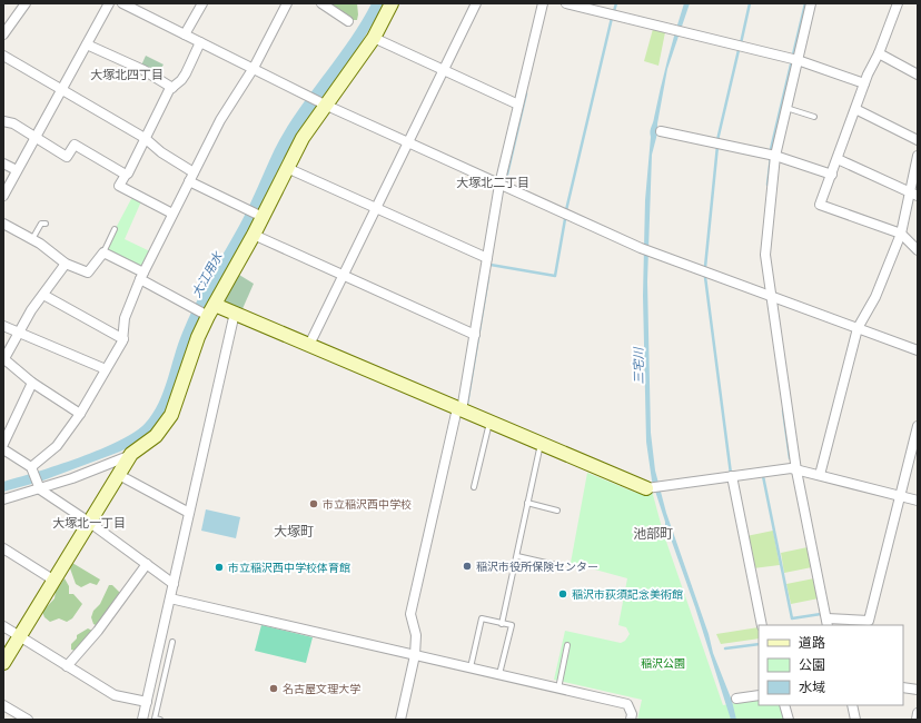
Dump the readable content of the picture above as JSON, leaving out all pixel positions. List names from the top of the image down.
{
  "districts": [
    "大塚北四丁目",
    "大塚北二丁目",
    "大塚北一丁目",
    "大塚町",
    "池部町"
  ],
  "water": ["大江用水", "三宅川"],
  "parks": ["稲沢公園"],
  "places": [
    "市立稲沢西中学校",
    "稲沢市役所保険センター",
    "市立稲沢西中学校体育館",
    "稲沢市荻須記念美術館",
    "名古屋文理大学"
  ],
  "legend": ["道路", "公園", "水域"]
}
